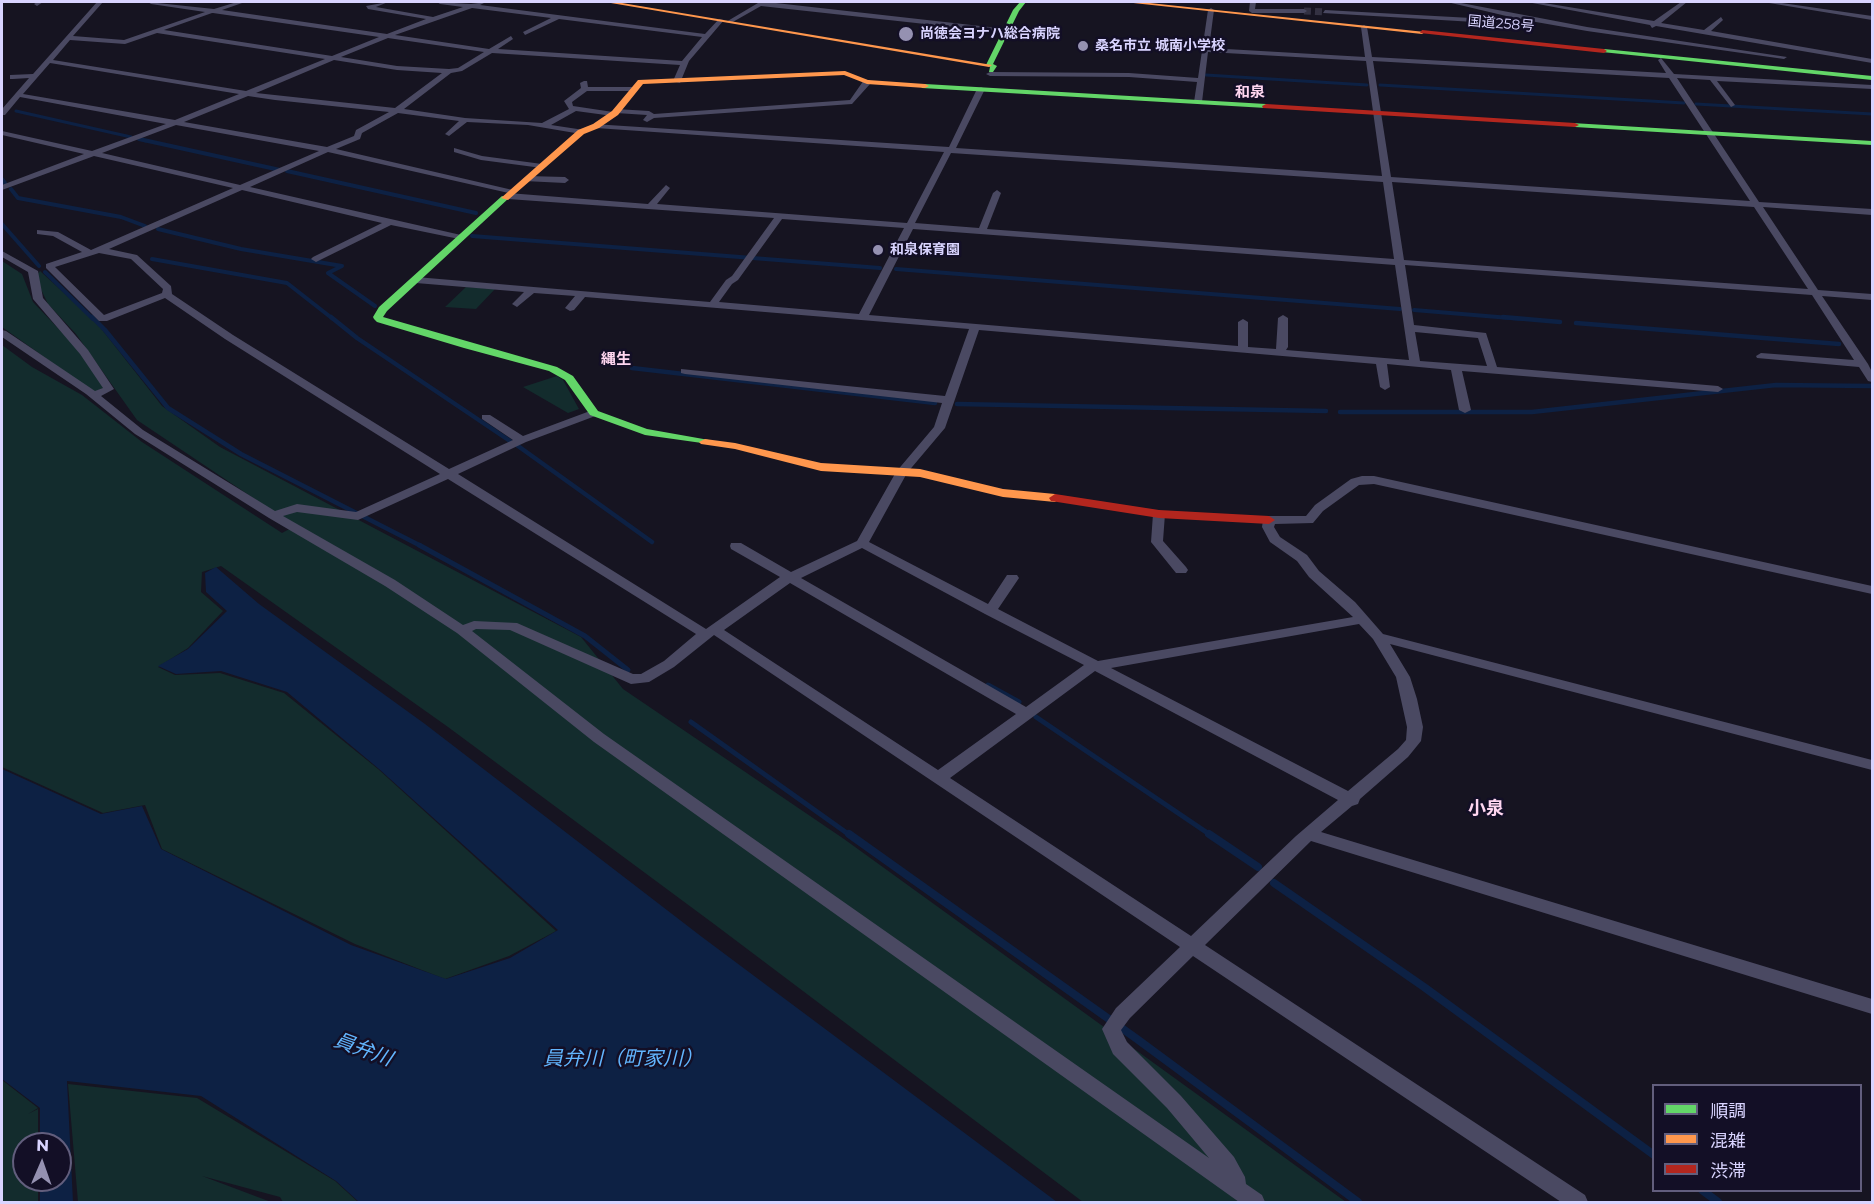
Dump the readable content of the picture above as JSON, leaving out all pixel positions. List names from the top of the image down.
{
  "streets": {
    "main road": ["国道258号"]
  },
  "districts": ["和泉", "縄生", "小泉"],
  "water": ["員弁川", "員弁川（町家川）"],
  "places": ["尚徳会ヨナハ総合病院", "桑名市立 城南小学校", "和泉保育園"],
  "legend": ["順調", "混雑", "渋滞"],
  "north": "top"
}
